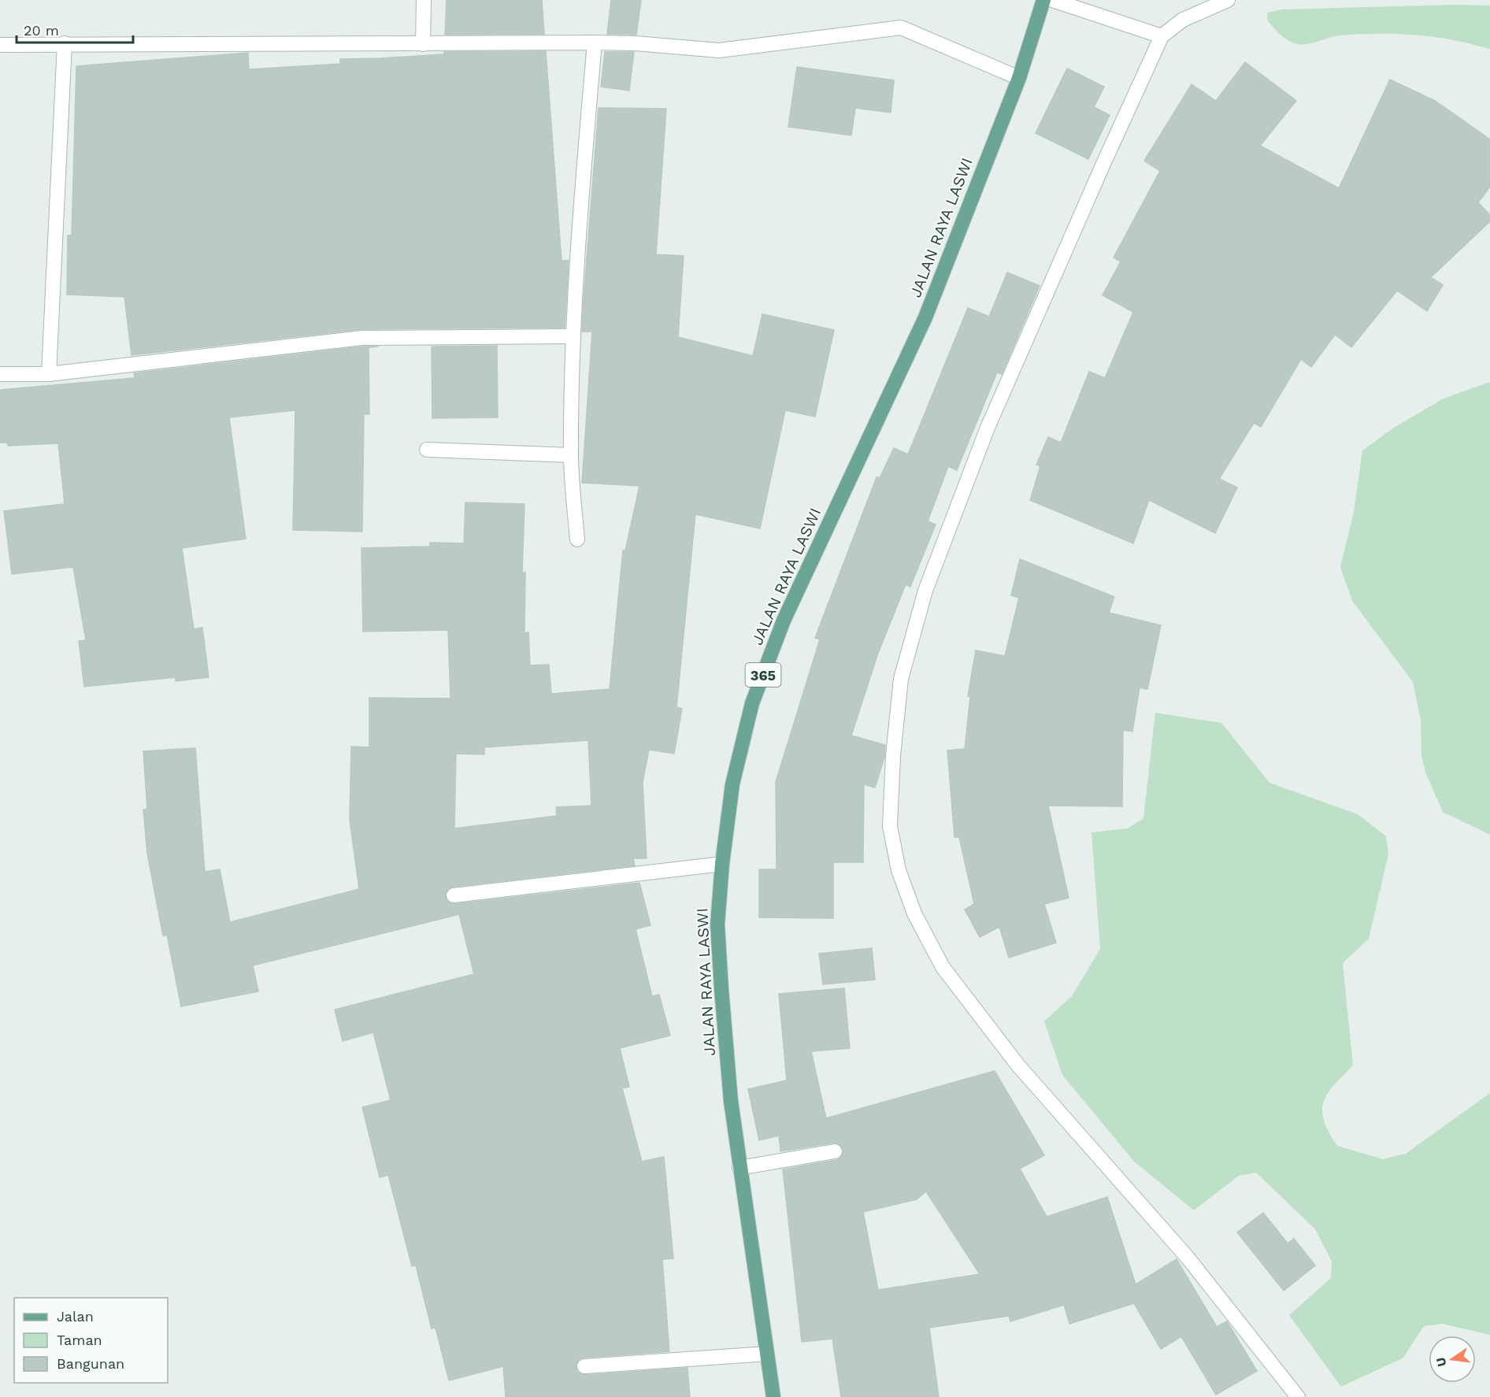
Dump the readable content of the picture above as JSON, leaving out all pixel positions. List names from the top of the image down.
{
  "streets": {
    "main road": ["JALAN RAYA LASWI", "365"]
  },
  "legend": ["Jalan", "Taman", "Bangunan"],
  "scale_bar": "20 m",
  "north": "left"
}
